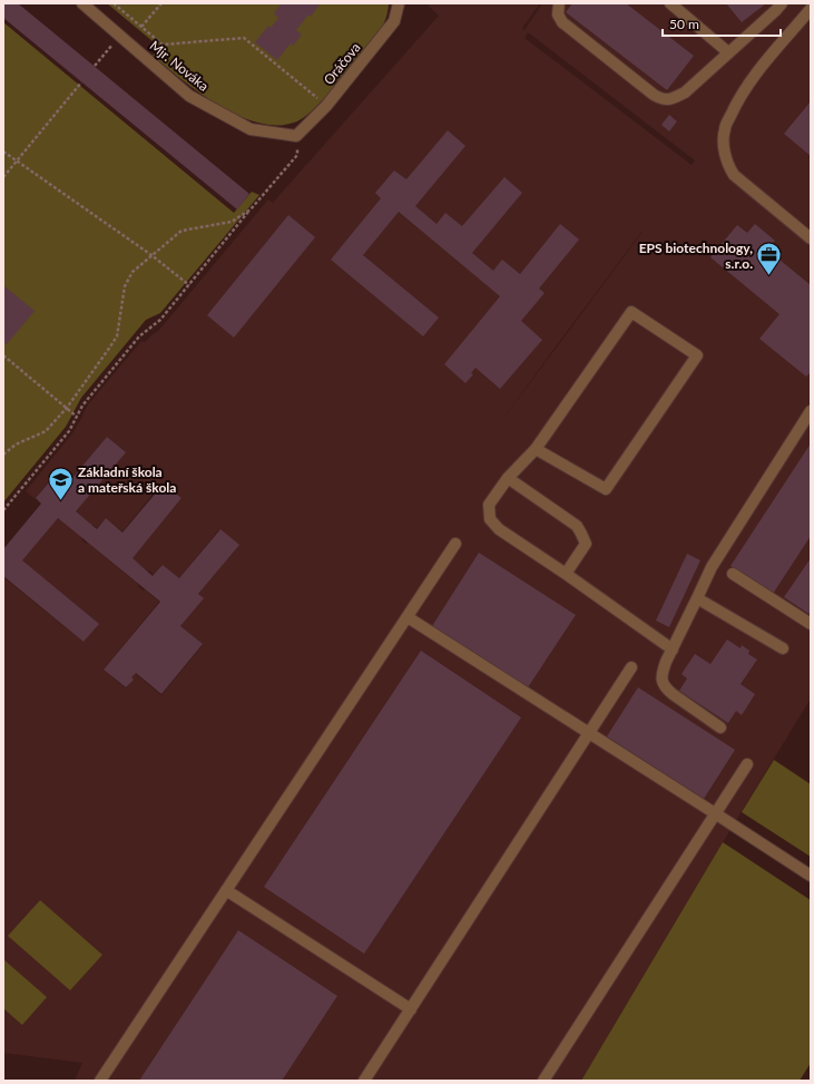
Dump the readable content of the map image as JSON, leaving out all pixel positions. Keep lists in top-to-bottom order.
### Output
{
  "streets": {
    "street": ["Oráčova", "Mjr. Nováka"]
  },
  "crossings": [
    ["Oráčova", "Mjr. Nováka"]
  ],
  "places": {
    "office": ["EPS biotechnology, s.r.o."],
    "school or university": ["Základní škola a mateřská škola"]
  },
  "scale_bar": "50 m"
}
